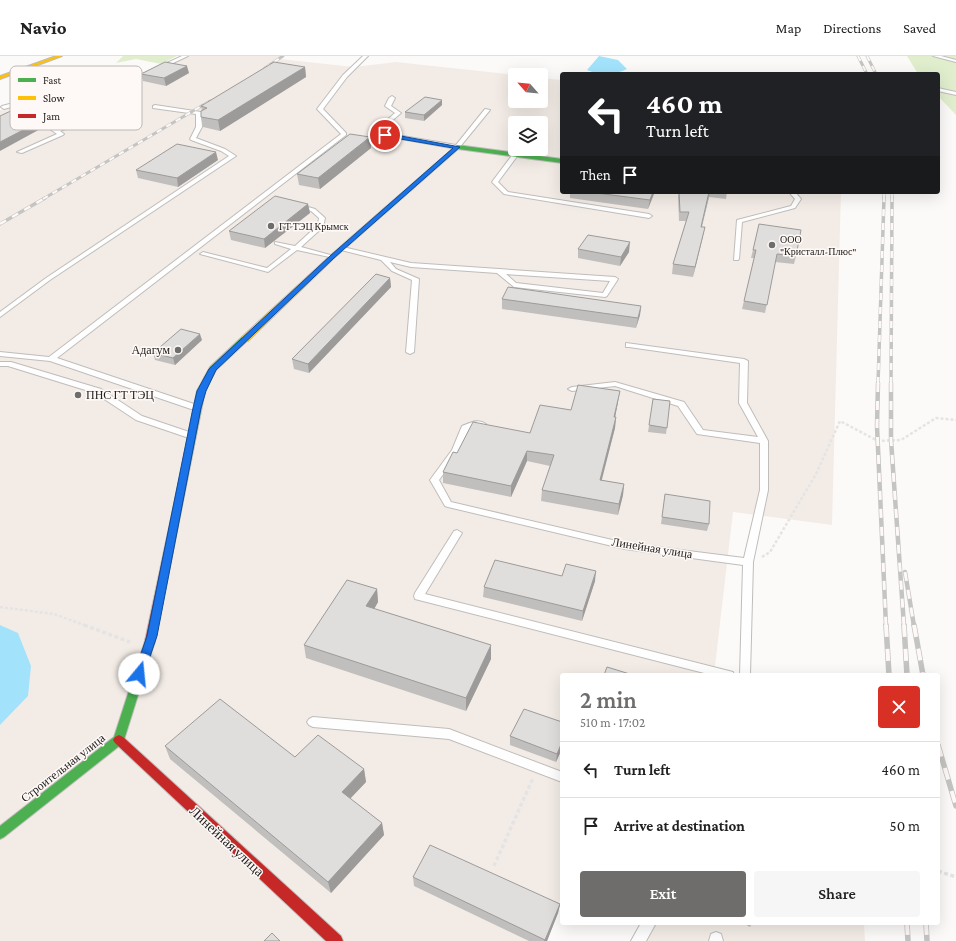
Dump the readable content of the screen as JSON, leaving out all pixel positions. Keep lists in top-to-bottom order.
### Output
{
  "streets": {
    "street": ["Линейная улица", "Строительная улица"]
  },
  "crossings": [
    ["Линейная улица", "Строительная улица"]
  ],
  "places": [
    "ГТ ТЭЦ Крымск",
    "ООО \"Кристалл-Плюс\"",
    "Адагум",
    "ПНС ГТ ТЭЦ"
  ],
  "legend": ["Fast", "Slow", "Jam"],
  "north": "top left",
  "page": {
    "header": "Navio",
    "nav": ["Map", "Directions", "Saved"],
    "turn": ["460 m", "Turn left"],
    "then": "Then",
    "heading": ["2 min", "510 m · 17:02"],
    "list": [
      {
        "name": "Turn left",
        "value": "460 m"
      },
      {
        "name": "Arrive at destination",
        "value": "50 m"
      }
    ],
    "buttons": ["Exit", "Share"]
  }
}
